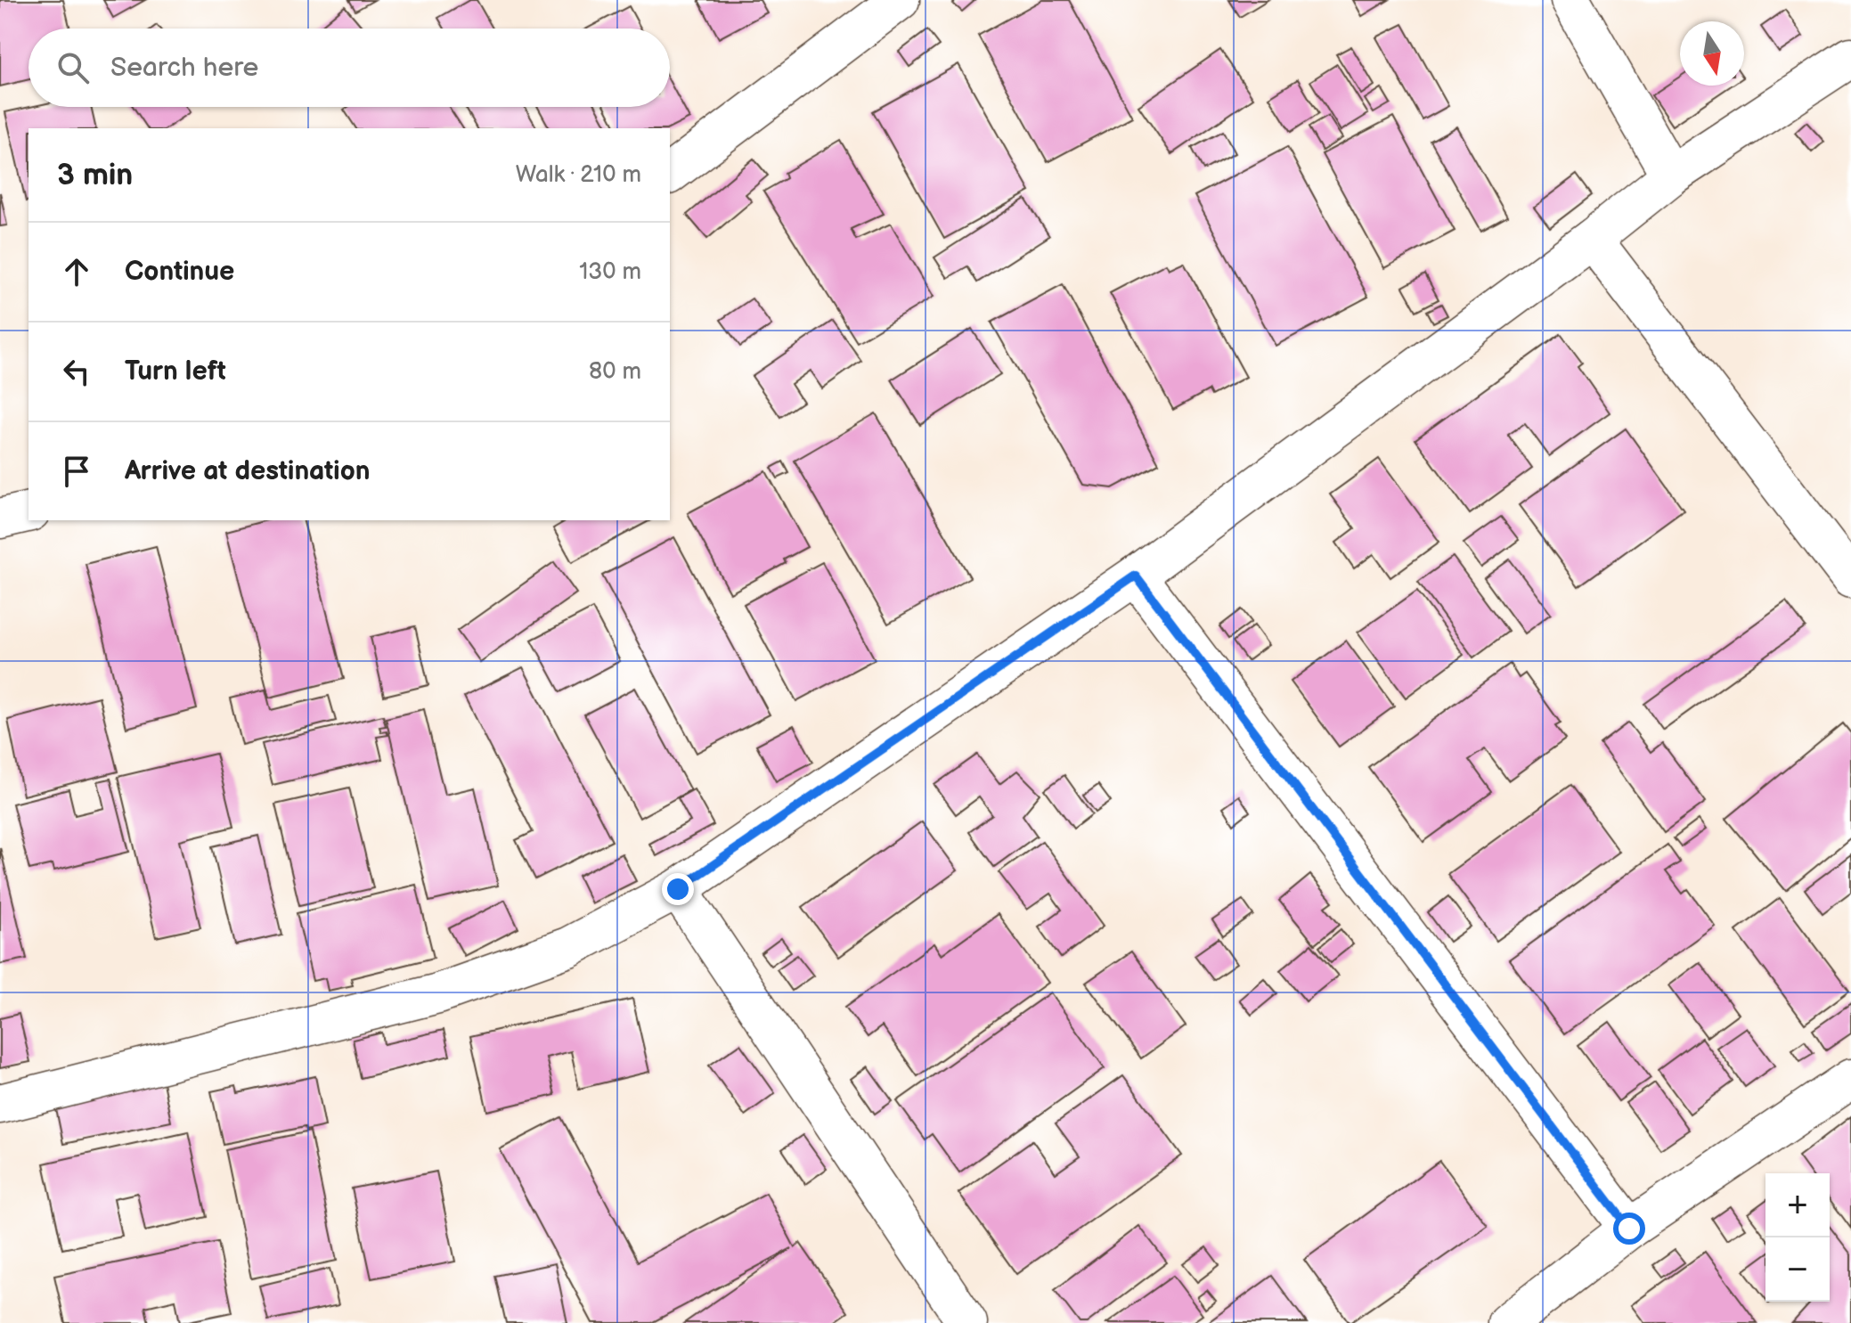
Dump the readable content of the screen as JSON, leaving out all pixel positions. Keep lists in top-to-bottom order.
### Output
{
  "north": "bottom",
  "page": {
    "search": "Search here",
    "heading": ["3 min", "Walk · 210 m"],
    "list": [
      ["Continue", "130 m"],
      ["Turn left", "80 m"],
      "Arrive at destination"
    ],
    "map_buttons": ["+", "−"]
  }
}
